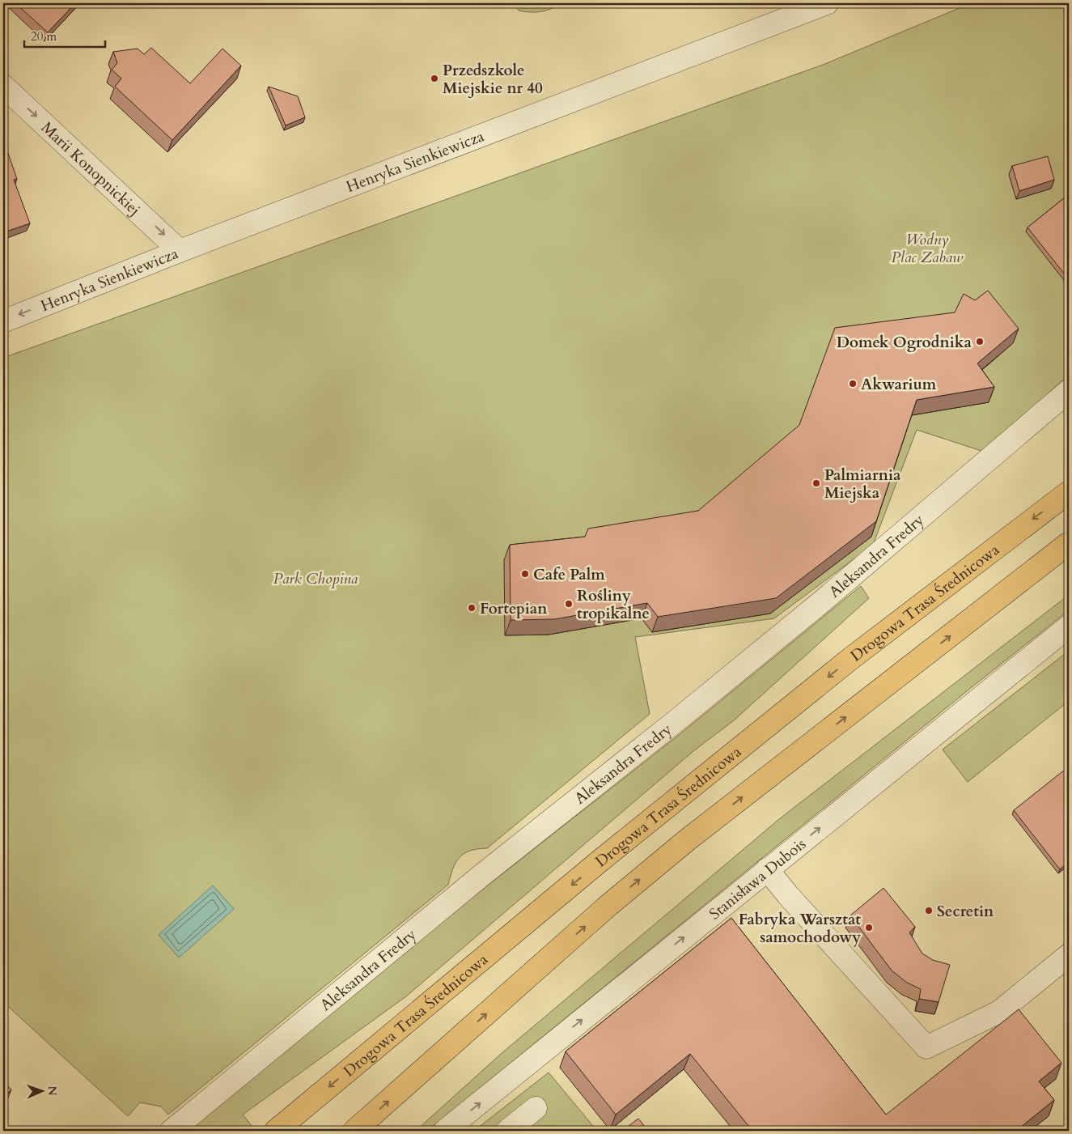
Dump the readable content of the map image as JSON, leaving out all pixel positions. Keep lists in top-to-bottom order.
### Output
{
  "streets": {
    "main road": ["Drogowa Trasa Średnicowa"],
    "street": [
      "Henryka Sienkiewicza",
      "Marii Konopnickiej",
      "Aleksandra Fredry",
      "Stanisława Dubois"
    ]
  },
  "crossings": [
    ["Henryka Sienkiewicza", "Marii Konopnickiej"]
  ],
  "one_way": ["Marii Konopnickiej", "Stanisława Dubois"],
  "parks": ["Wodny Plac Zabaw", "Park Chopina"],
  "places": [
    "Przedszkole Miejskie nr 40",
    "Domek Ogrodnika",
    "Akwarium",
    "Palmiarnia Miejska",
    "Cafe Palm",
    "Rośliny tropikalne",
    "Fortepian",
    "Secretin",
    "Fabryka Warsztat samochodowy"
  ],
  "scale_bar": "20 m",
  "north": "right"
}
